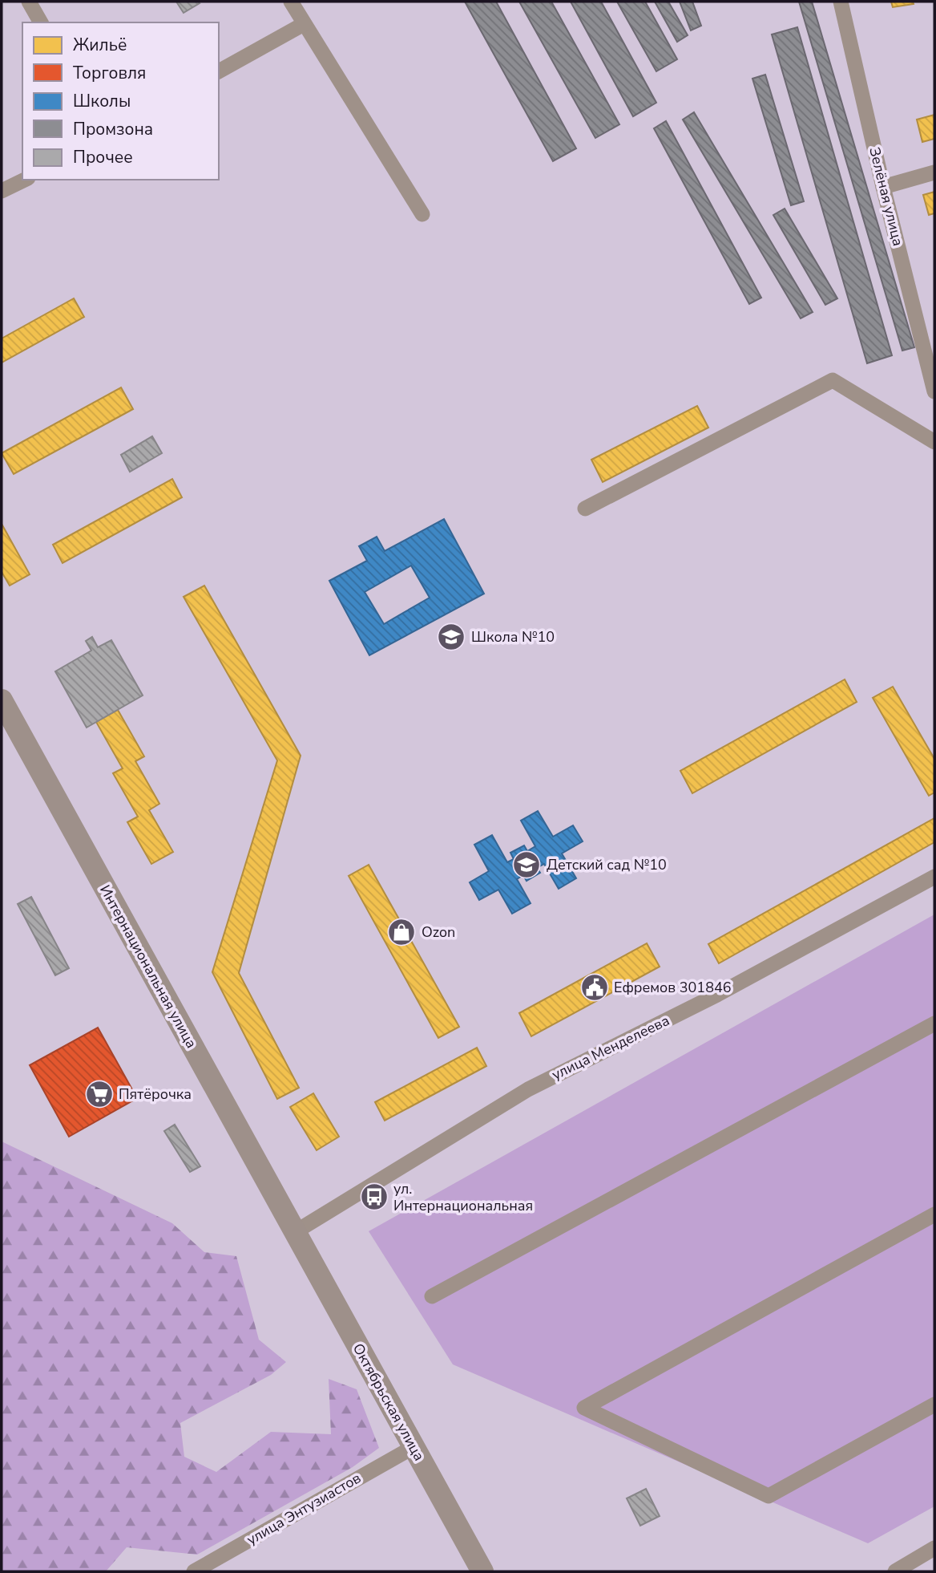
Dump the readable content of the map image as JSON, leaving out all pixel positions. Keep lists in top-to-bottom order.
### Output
{
  "streets": {
    "street": [
      "Зелёная улица",
      "Интернациональная улица",
      "улица Менделеева",
      "Октябрьская улица",
      "улица Энтузиастов"
    ]
  },
  "crossings": [
    ["Интернациональная улица", "улица Менделеева"],
    ["Интернациональная улица", "Октябрьская улица"],
    ["улица Менделеева", "Октябрьская улица"],
    ["Октябрьская улица", "улица Энтузиастов"]
  ],
  "places": {
    "school or university": ["Школа №10", "Детский сад №10"],
    "shop": ["Ozon"],
    "public building": ["Ефремов 301846"],
    "supermarket": ["Пятёрочка"],
    "bus stop": ["ул. Интернациональная"]
  },
  "legend": [
    "Жильё",
    "Торговля",
    "Школы",
    "Промзона",
    "Прочее"
  ]
}
